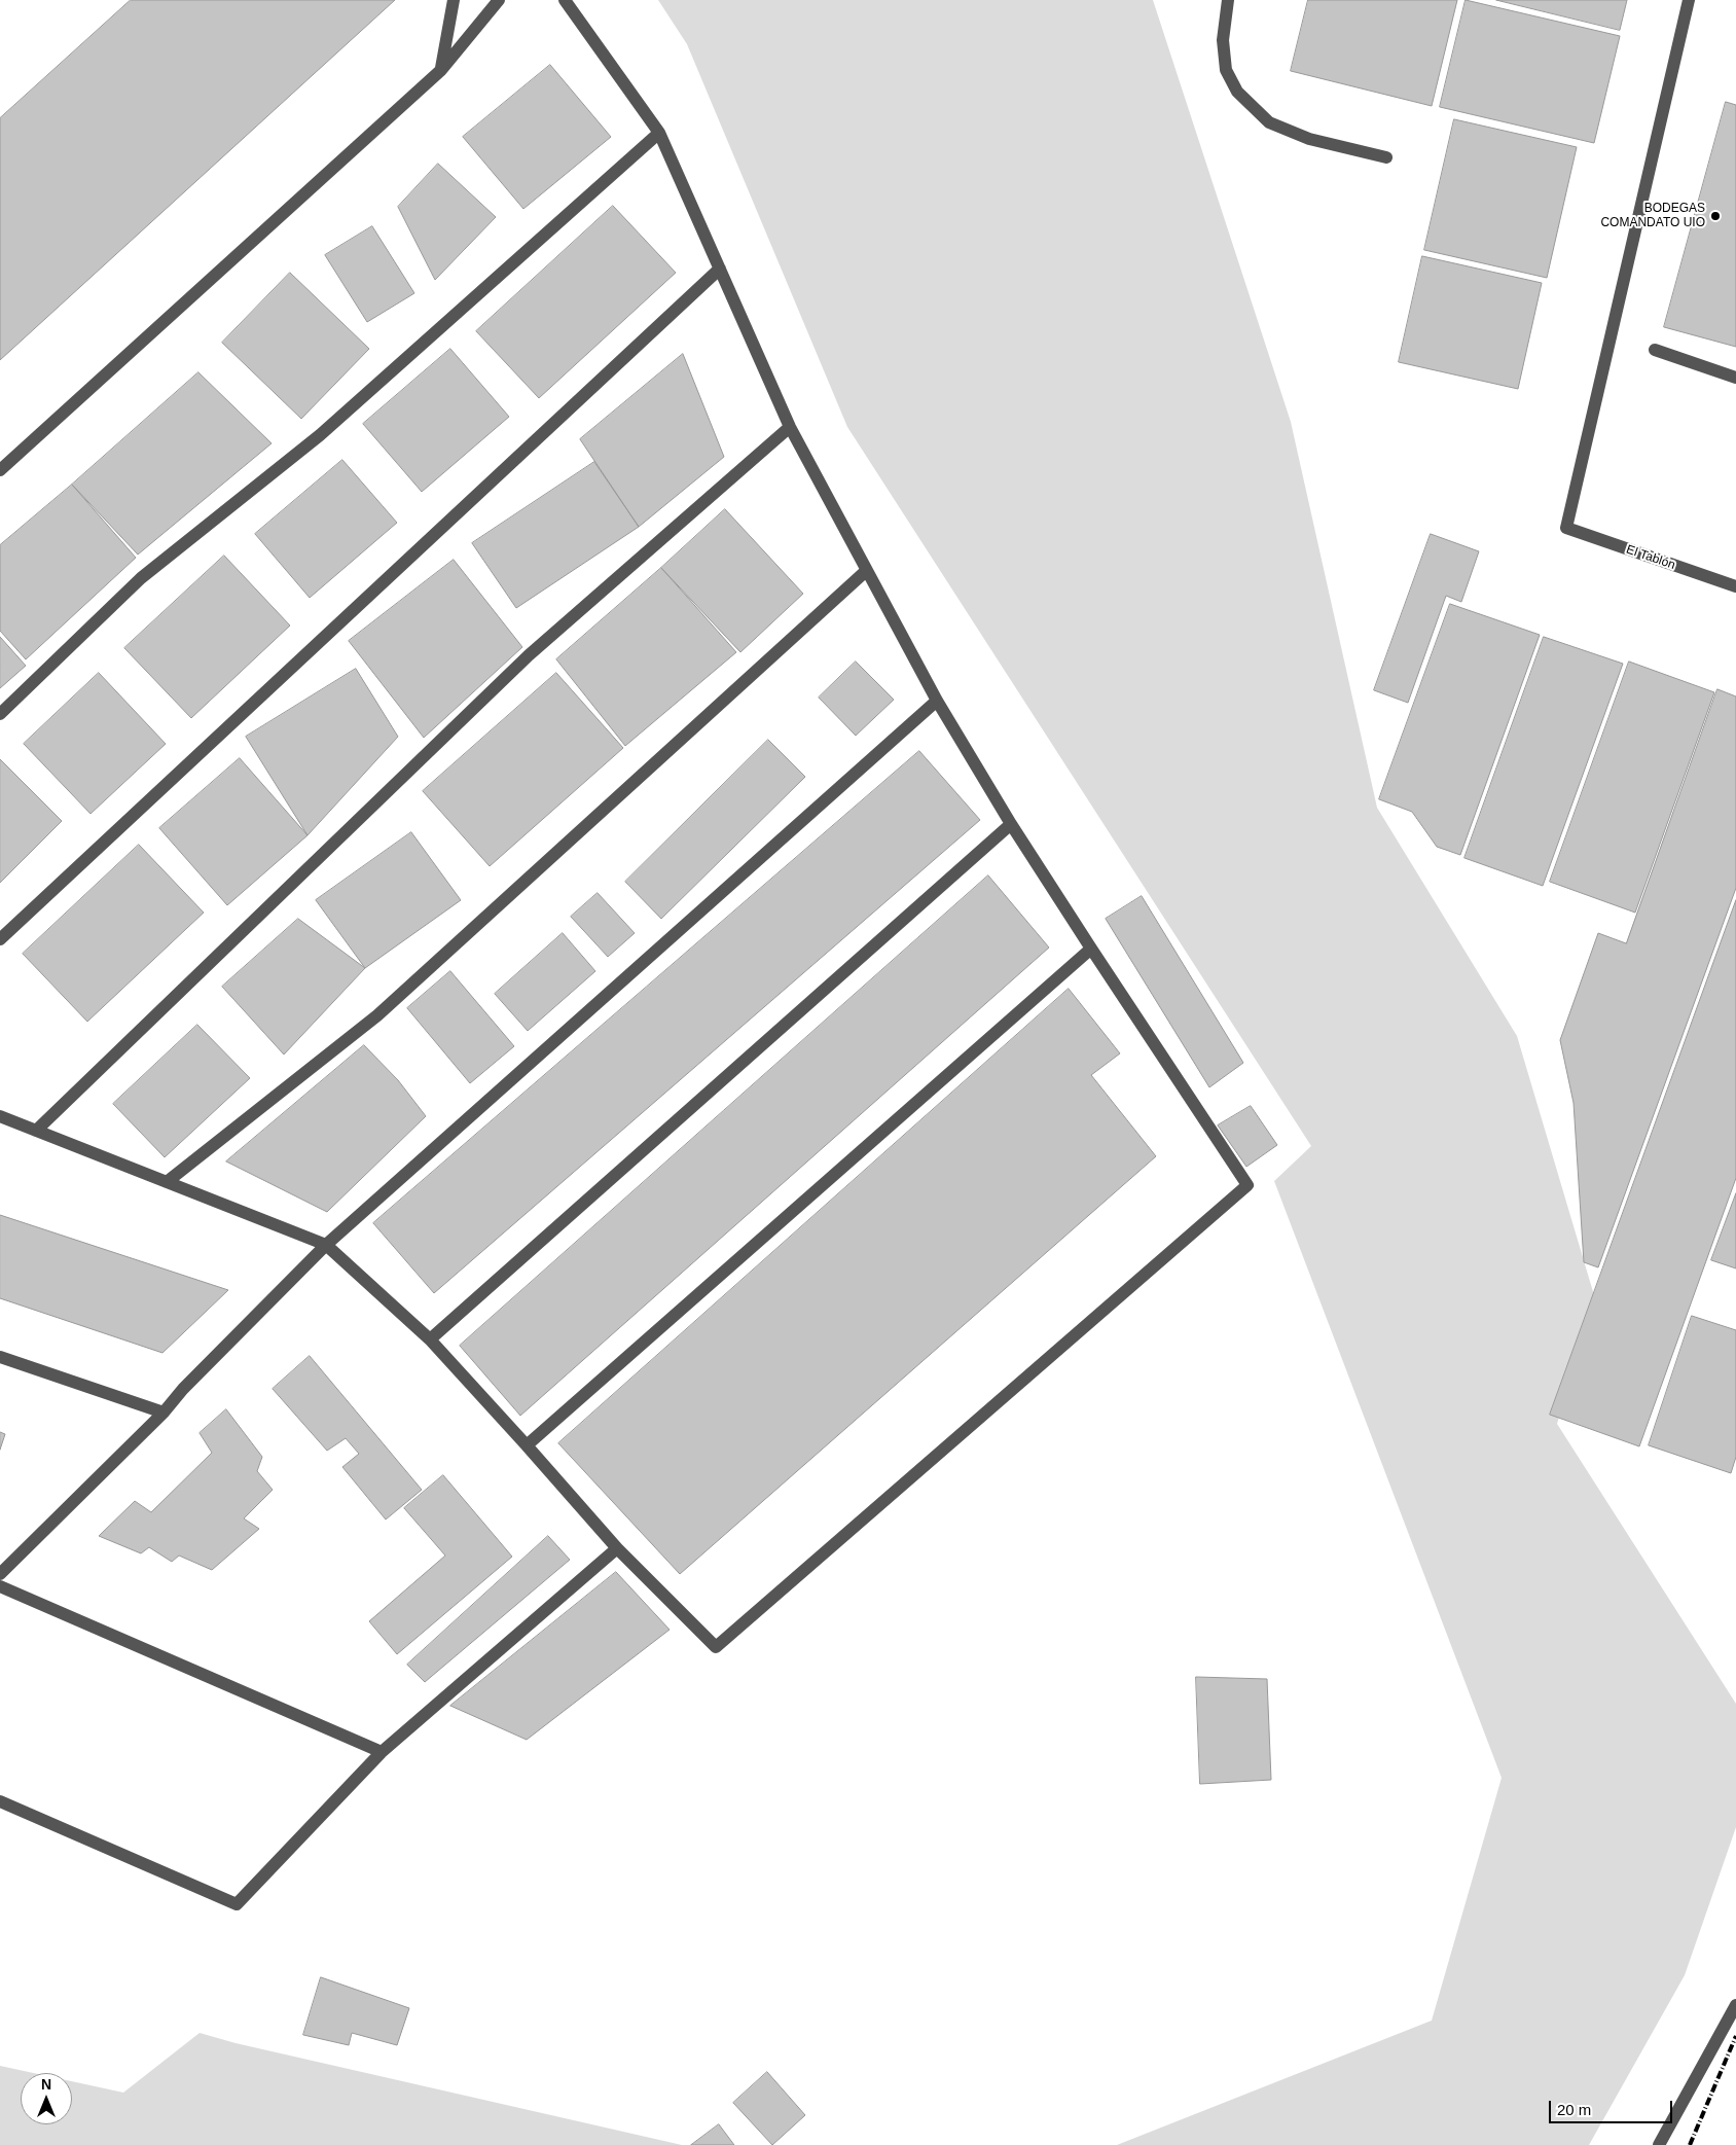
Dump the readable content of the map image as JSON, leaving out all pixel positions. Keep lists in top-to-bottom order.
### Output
{
  "streets": {
    "street": ["El Tablón"]
  },
  "places": ["BODEGAS COMANDATO UIO"],
  "scale_bar": "20 m",
  "north": "top"
}
